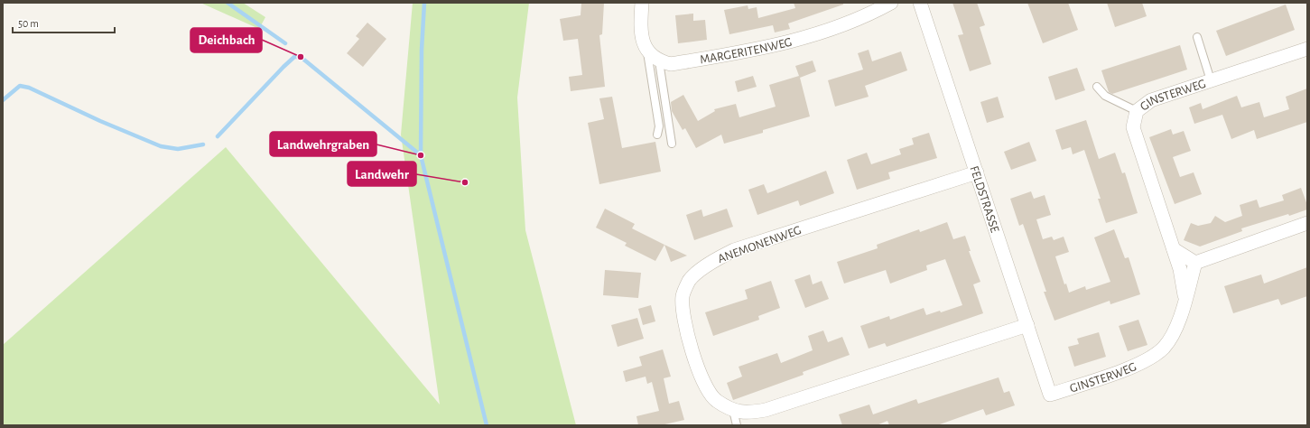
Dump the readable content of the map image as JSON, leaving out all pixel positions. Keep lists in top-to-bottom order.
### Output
{
  "streets": {
    "street": [
      "MARGERITENWEG",
      "GINSTERWEG",
      "FELDSTRASSE",
      "ANEMONENWEG"
    ]
  },
  "crossings": [
    ["GINSTERWEG", "FELDSTRASSE"],
    ["FELDSTRASSE", "ANEMONENWEG"]
  ],
  "places": ["Deichbach", "Landwehrgraben", "Landwehr"],
  "scale_bar": "50 m"
}
